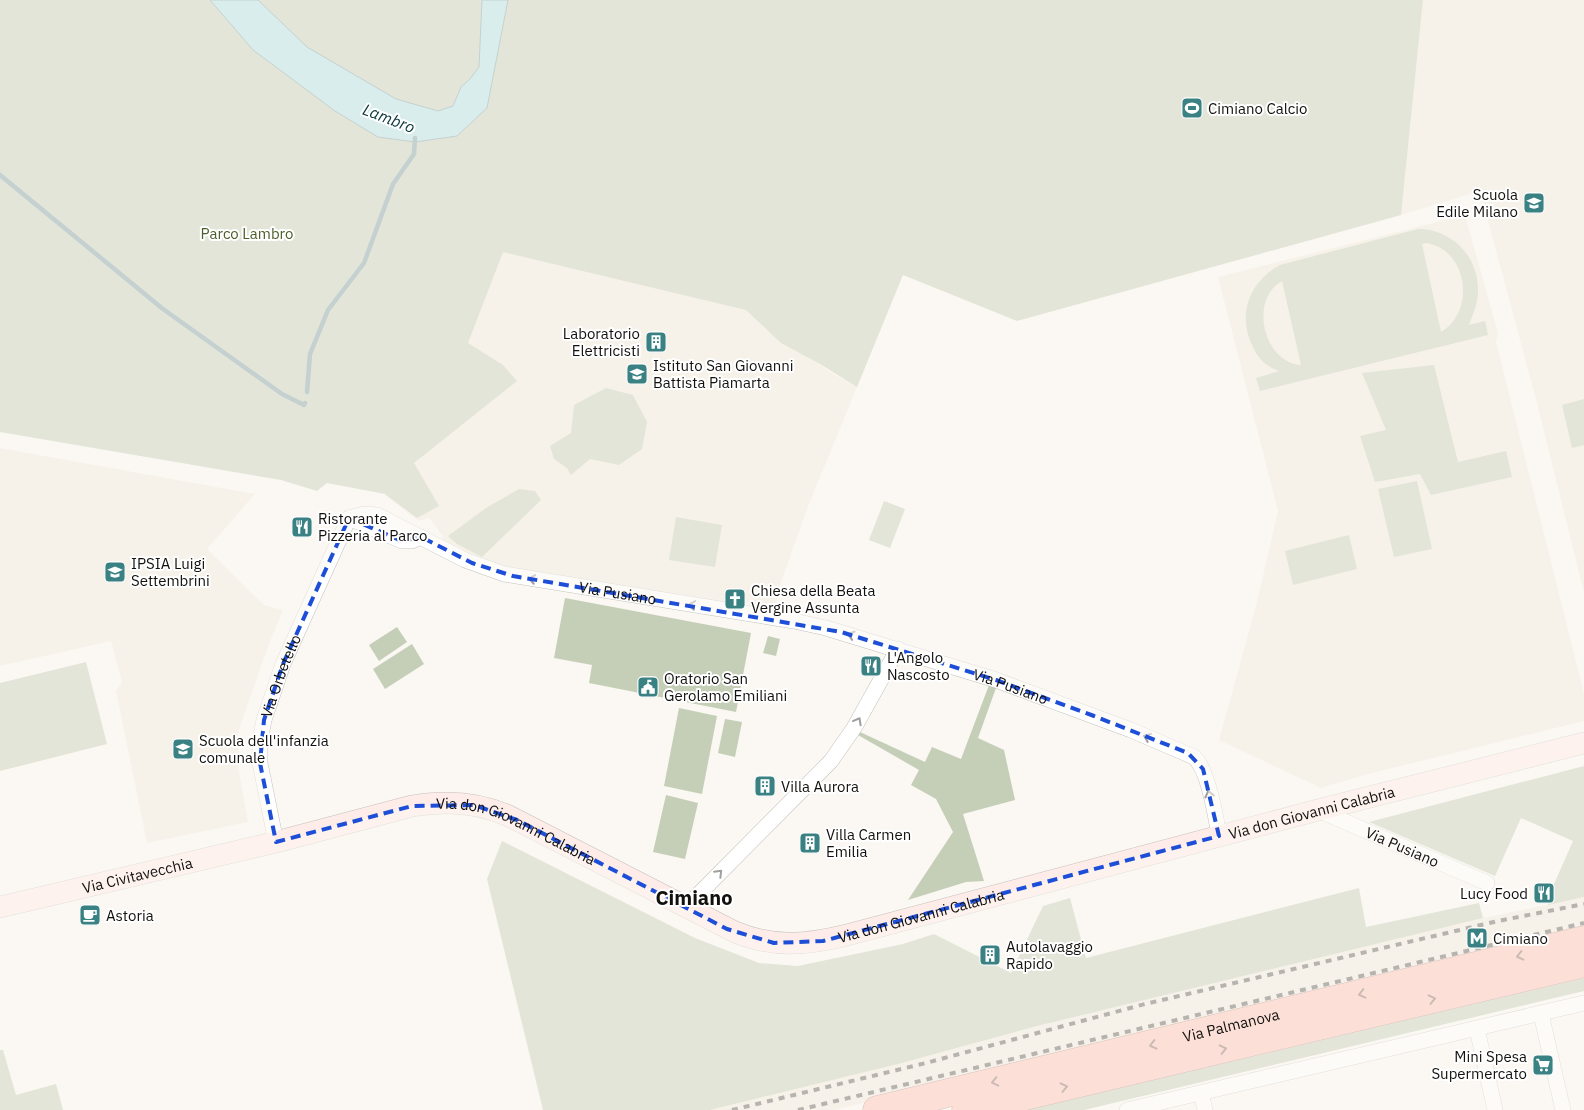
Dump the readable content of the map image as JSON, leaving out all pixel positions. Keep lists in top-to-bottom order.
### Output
{
  "streets": {
    "highway": ["Via Palmanova"],
    "street": [
      "Via Pusiano",
      "Via Orbetello",
      "Via don Giovanni Calabria",
      "Via Civitavecchia"
    ]
  },
  "crossings": [
    ["Via Pusiano", "Via Orbetello"],
    ["Via Pusiano", "Via don Giovanni Calabria"],
    ["Via Orbetello", "Via don Giovanni Calabria"],
    ["Via Orbetello", "Via Civitavecchia"],
    ["Via don Giovanni Calabria", "Via Civitavecchia"]
  ],
  "one_way": ["Via Pusiano"],
  "districts": ["Cimiano"],
  "water": ["Lambro"],
  "parks": ["Parco Lambro"],
  "places": {
    "sports": ["Cimiano Calcio"],
    "school or university": [
      "Scuola Edile Milano",
      "Istituto San Giovanni Battista Piamarta",
      "IPSIA Luigi Settembrini",
      "Scuola dell'infanzia comunale"
    ],
    "building": [
      "Laboratorio Elettricisti",
      "Villa Aurora",
      "Villa Carmen Emilia",
      "Autolavaggio Rapido"
    ],
    "restaurant": ["Ristorante Pizzeria al Parco", "L'Angolo Nascosto", "Lucy Food"],
    "church": ["Chiesa della Beata Vergine Assunta"],
    "public building": ["Oratorio San Gerolamo Emiliani"],
    "cafe": ["Astoria"],
    "metro station": ["Cimiano"],
    "supermarket": ["Mini Spesa Supermercato"]
  }
}
